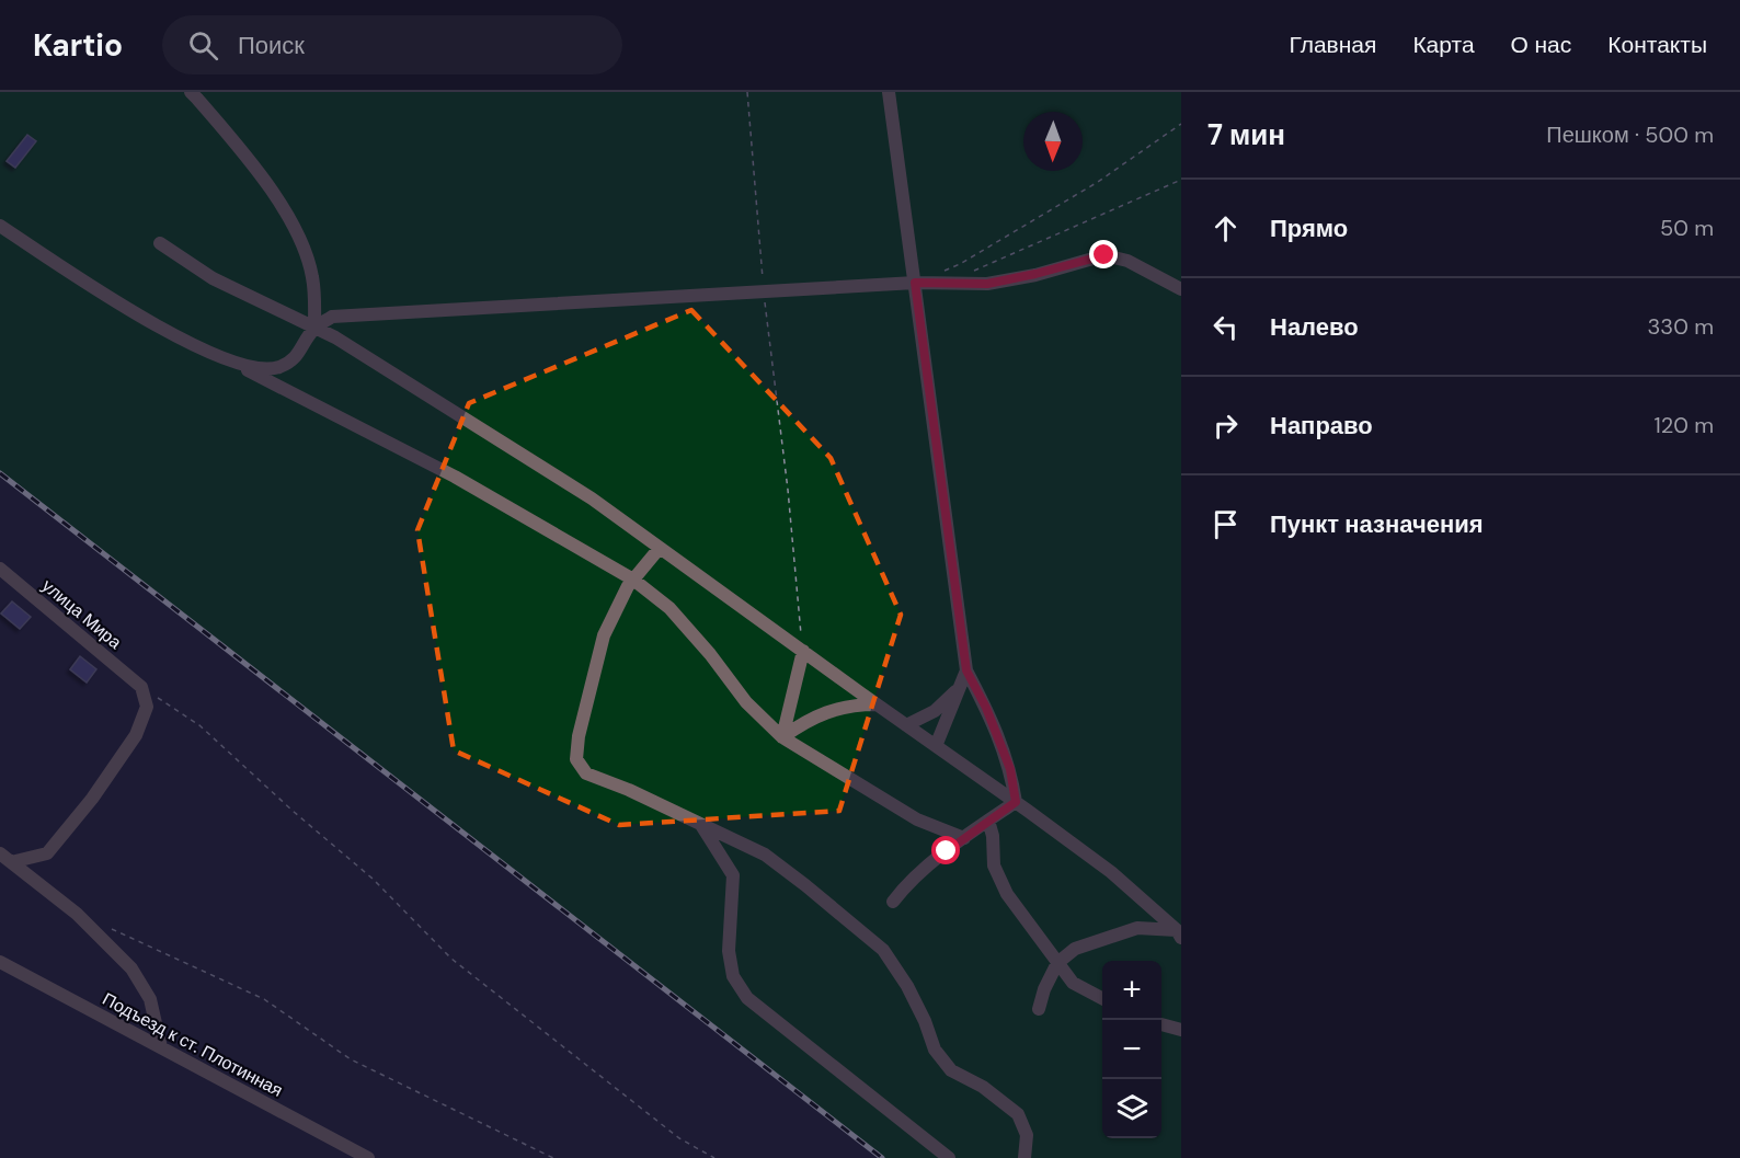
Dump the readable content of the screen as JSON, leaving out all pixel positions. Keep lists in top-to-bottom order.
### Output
{
  "streets": {
    "street": ["улица Мира", "Подъезд к ст. Плотинная"]
  },
  "north": "bottom",
  "page": {
    "header": "Kartio",
    "search": "Поиск",
    "nav": [
      "Главная",
      "Карта",
      "О нас",
      "Контакты"
    ],
    "heading": ["7 мин", "Пешком · 500 m"],
    "list": [
      ["Прямо", "50 m"],
      ["Налево", "330 m"],
      ["Направо", "120 m"],
      "Пункт назначения"
    ],
    "map_buttons": ["+", "−"]
  }
}
